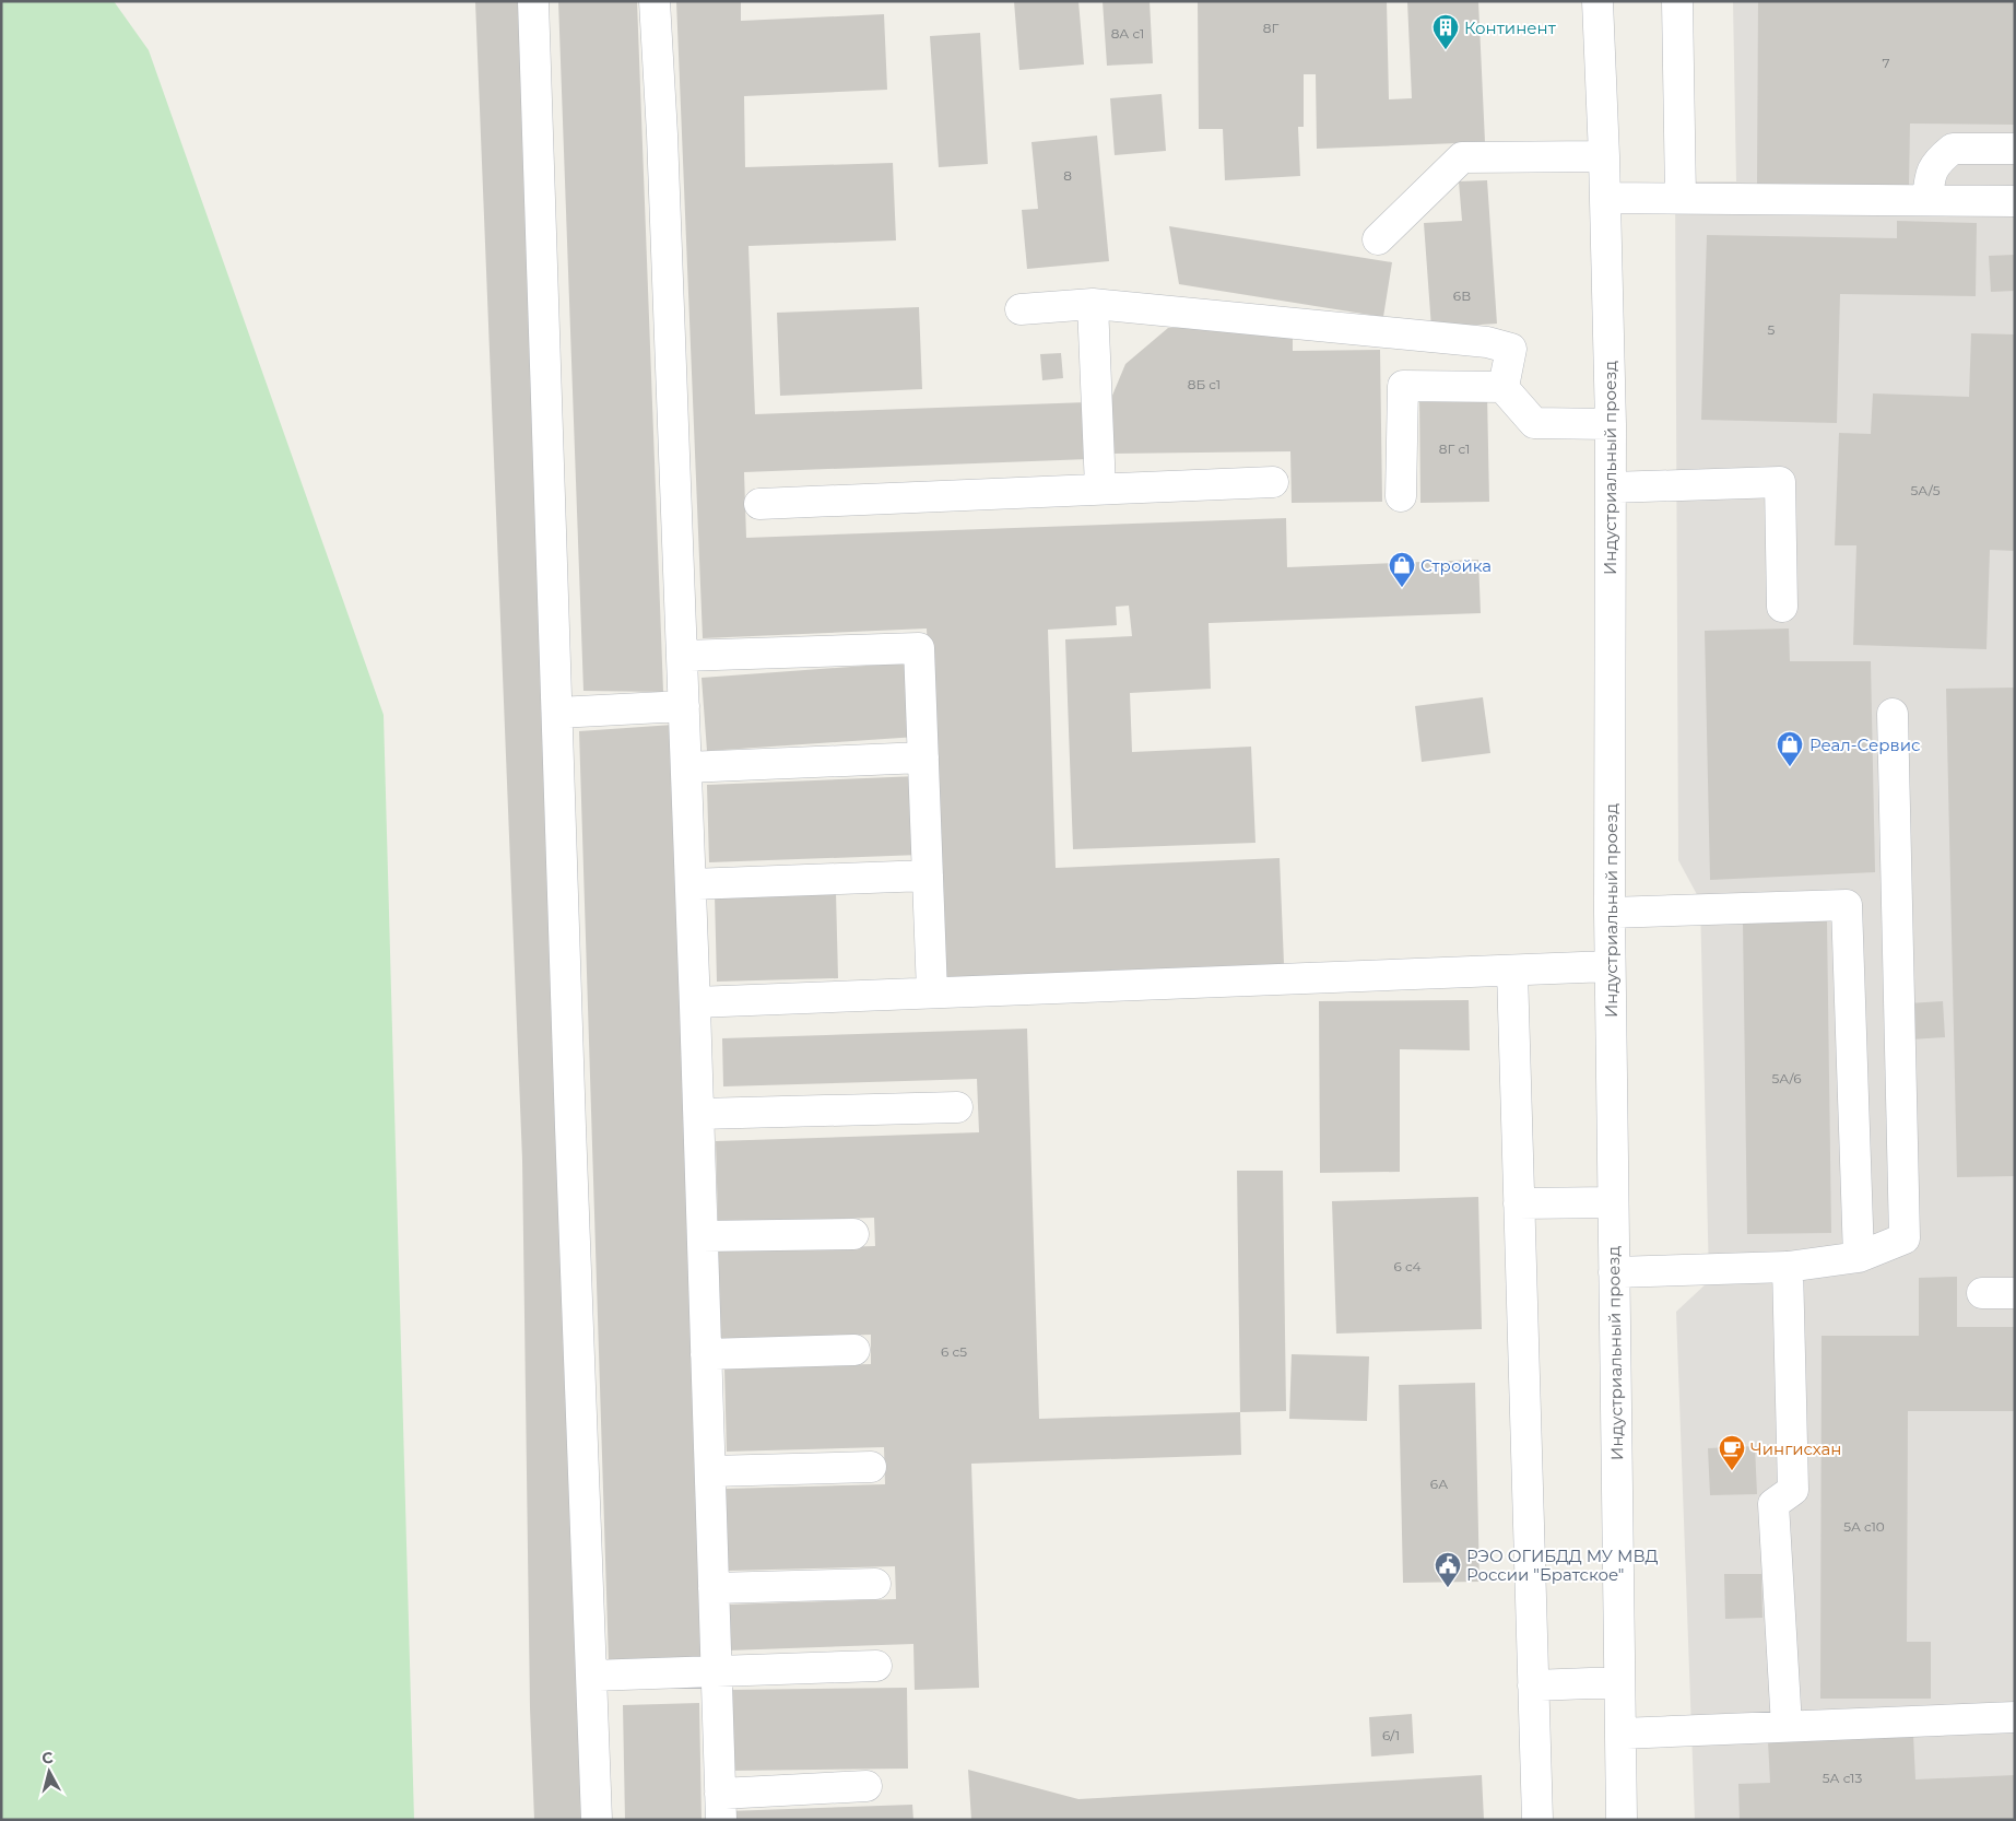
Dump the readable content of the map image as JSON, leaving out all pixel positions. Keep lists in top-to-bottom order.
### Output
{
  "streets": {
    "street": ["Индустриальный проезд"]
  },
  "places": {
    "building": ["Континент"],
    "shop": ["Стройка", "Реал-Сервис"],
    "cafe": ["Чингисхан"],
    "public building": ["РЭО ОГИБДД МУ МВД России \"Братское\""]
  },
  "house_numbers": [
    "8Г",
    "8А с1",
    "7",
    "8",
    "6В",
    "5",
    "8Б с1",
    "8Г с1",
    "5А/5",
    "5А/6",
    "6 с4",
    "6 с5",
    "6А",
    "5А с10",
    "6/1",
    "5А с13"
  ],
  "north": "top"
}
